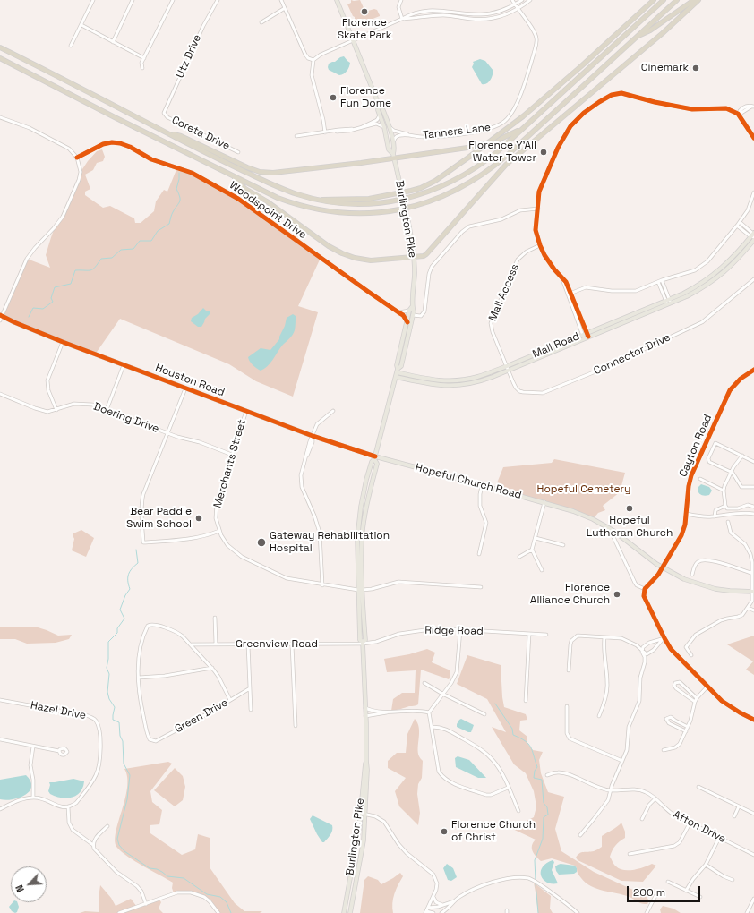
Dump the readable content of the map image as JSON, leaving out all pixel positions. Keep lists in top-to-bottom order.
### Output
{
  "streets": {
    "main road": [
      "Burlington Pike",
      "Mall Road",
      "Houston Road",
      "Hopeful Church Road"
    ],
    "street": [
      "Utz Drive",
      "Tanners Lane",
      "Coreta Drive",
      "Woodspoint Drive",
      "Mall Access",
      "Connector Drive",
      "Doering Drive",
      "Cayton Road",
      "Merchants Street",
      "Ridge Road",
      "Greenview Road",
      "Hazel Drive",
      "Green Drive",
      "Afton Drive"
    ]
  },
  "crossings": [
    ["Utz Drive", "Coreta Drive"],
    ["Tanners Lane", "Burlington Pike"],
    ["Woodspoint Drive", "Burlington Pike"],
    ["Burlington Pike", "Mall Road"],
    ["Burlington Pike", "Houston Road"],
    ["Burlington Pike", "Merchants Street"],
    ["Burlington Pike", "Hopeful Church Road"],
    ["Burlington Pike", "Ridge Road"],
    ["Burlington Pike", "Greenview Road"],
    ["Mall Access", "Mall Road"],
    ["Mall Access", "Connector Drive"],
    ["Mall Road", "Connector Drive"],
    ["Houston Road", "Merchants Street"],
    ["Houston Road", "Hopeful Church Road"],
    ["Doering Drive", "Merchants Street"],
    ["Cayton Road", "Hopeful Church Road"],
    ["Ridge Road", "Greenview Road"]
  ],
  "parks": ["Hopeful Cemetery"],
  "places": [
    "Florence Skate Park",
    "Cinemark",
    "Florence Fun Dome",
    "Florence Y’All Water Tower",
    "Hopeful Lutheran Church",
    "Bear Paddle Swim School",
    "Gateway Rehabilitation Hospital",
    "Florence Alliance Church",
    "Florence Church of Christ"
  ],
  "scale_bar": "200 m",
  "north": "bottom left"
}
